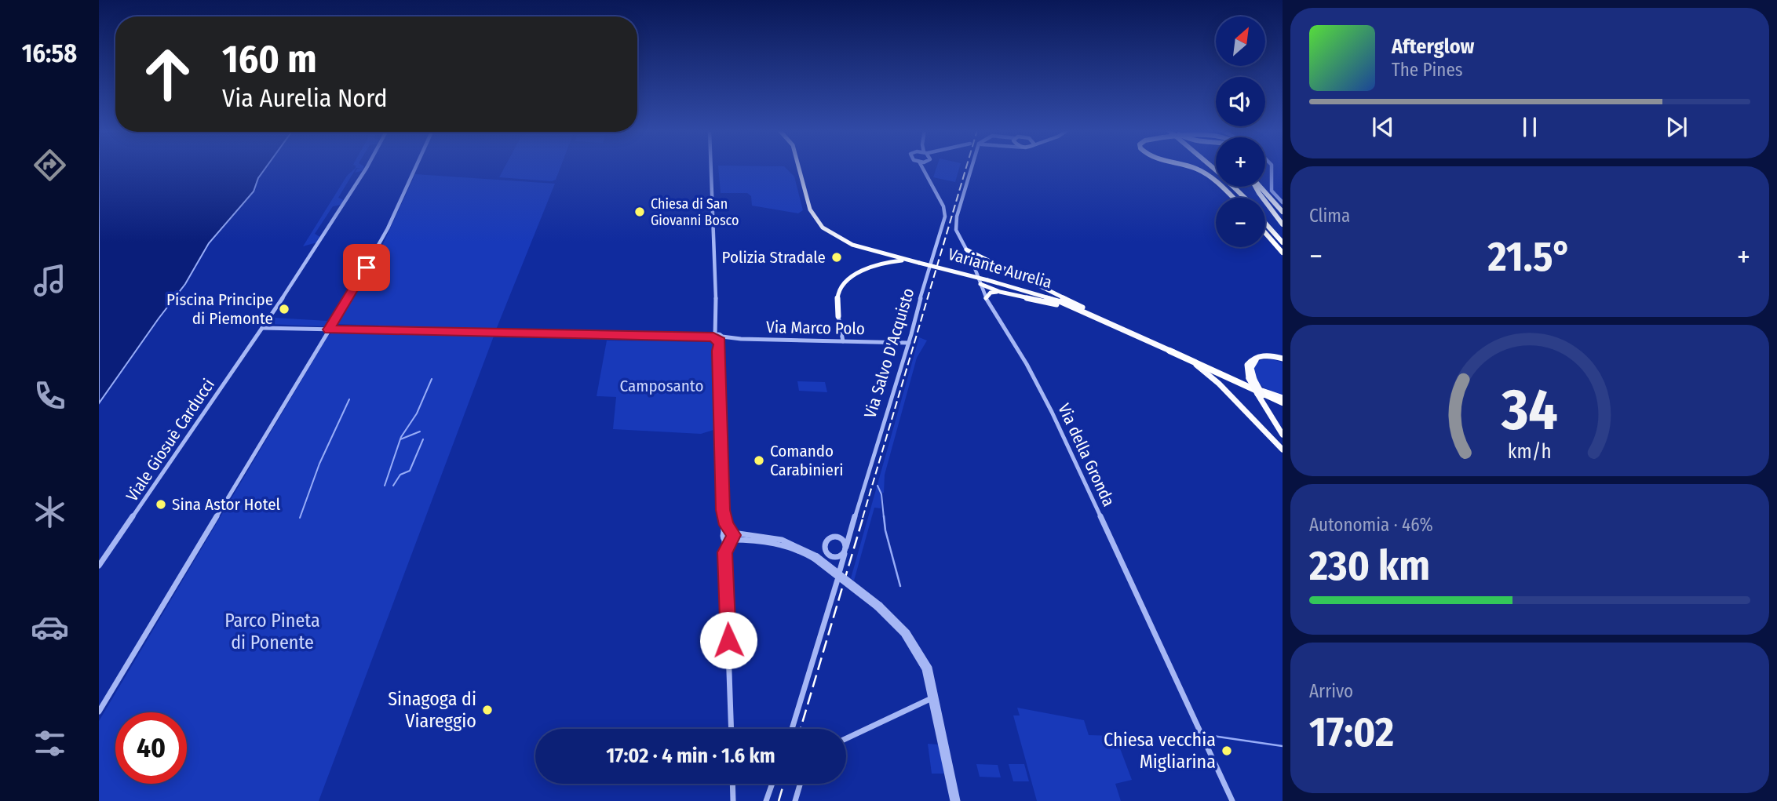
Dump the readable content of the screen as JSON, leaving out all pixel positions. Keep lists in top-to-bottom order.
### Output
{
  "streets": {
    "highway": ["Variante Aurelia"],
    "street": [
      "Via Marco Polo",
      "Via Salvo D'Acquisto",
      "Viale Giosuè Carducci",
      "Via della Gronda"
    ]
  },
  "crossings": [
    ["Via Marco Polo", "Via Salvo D'Acquisto"],
    ["Via Marco Polo", "Viale Giosuè Carducci"]
  ],
  "parks": ["Camposanto", "Parco Pineta di Ponente"],
  "places": [
    "Chiesa di San Giovanni Bosco",
    "Polizia Stradale",
    "Piscina Principe di Piemonte",
    "Comando Carabinieri",
    "Sina Astor Hotel",
    "Sinagoga di Viareggio",
    "Chiesa vecchia Migliarina"
  ],
  "north": "top right",
  "page": {
    "tabs": "16:58",
    "map_buttons": ["+", "−"],
    "turn": ["160 m", "Via Aurelia Nord"],
    "song": ["Afterglow", "The Pines"],
    "tile": [
      "Clima",
      ["Autonomia · 46%", "230 km"],
      ["Arrivo", "17:02"]
    ],
    "heat": ["−", "21.5°", "+"],
    "limit": "40",
    "trip": "17:02 · 4 min · 1.6 km",
    "gauge": ["34", "km/h"]
  }
}
